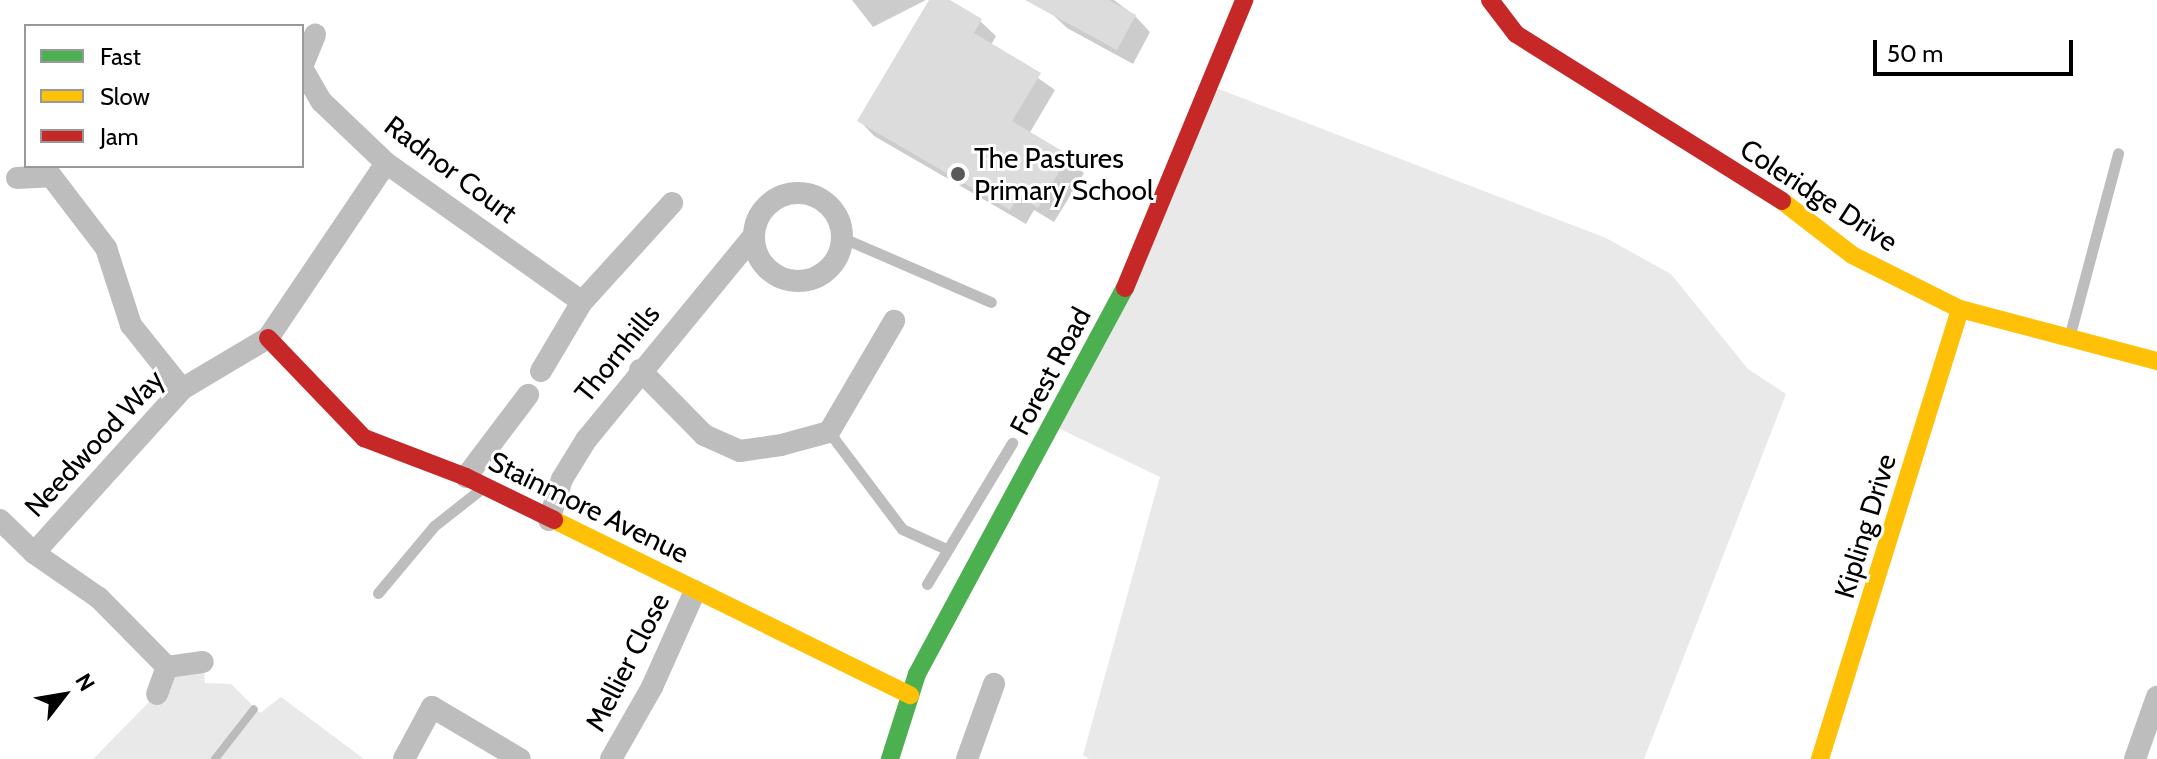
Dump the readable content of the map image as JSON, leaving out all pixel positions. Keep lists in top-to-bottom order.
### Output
{
  "streets": {
    "street": [
      "Radnor Court",
      "Coleridge Drive",
      "Thornhills",
      "Forest Road",
      "Needwood Way",
      "Stainmore Avenue",
      "Kipling Drive",
      "Mellier Close"
    ]
  },
  "crossings": [
    ["Radnor Court", "Needwood Way"],
    ["Coleridge Drive", "Kipling Drive"],
    ["Thornhills", "Stainmore Avenue"],
    ["Forest Road", "Stainmore Avenue"],
    ["Needwood Way", "Stainmore Avenue"],
    ["Stainmore Avenue", "Mellier Close"]
  ],
  "places": ["The Pastures Primary School"],
  "legend": ["Fast", "Slow", "Jam"],
  "scale_bar": "50 m",
  "north": "top right"
}
